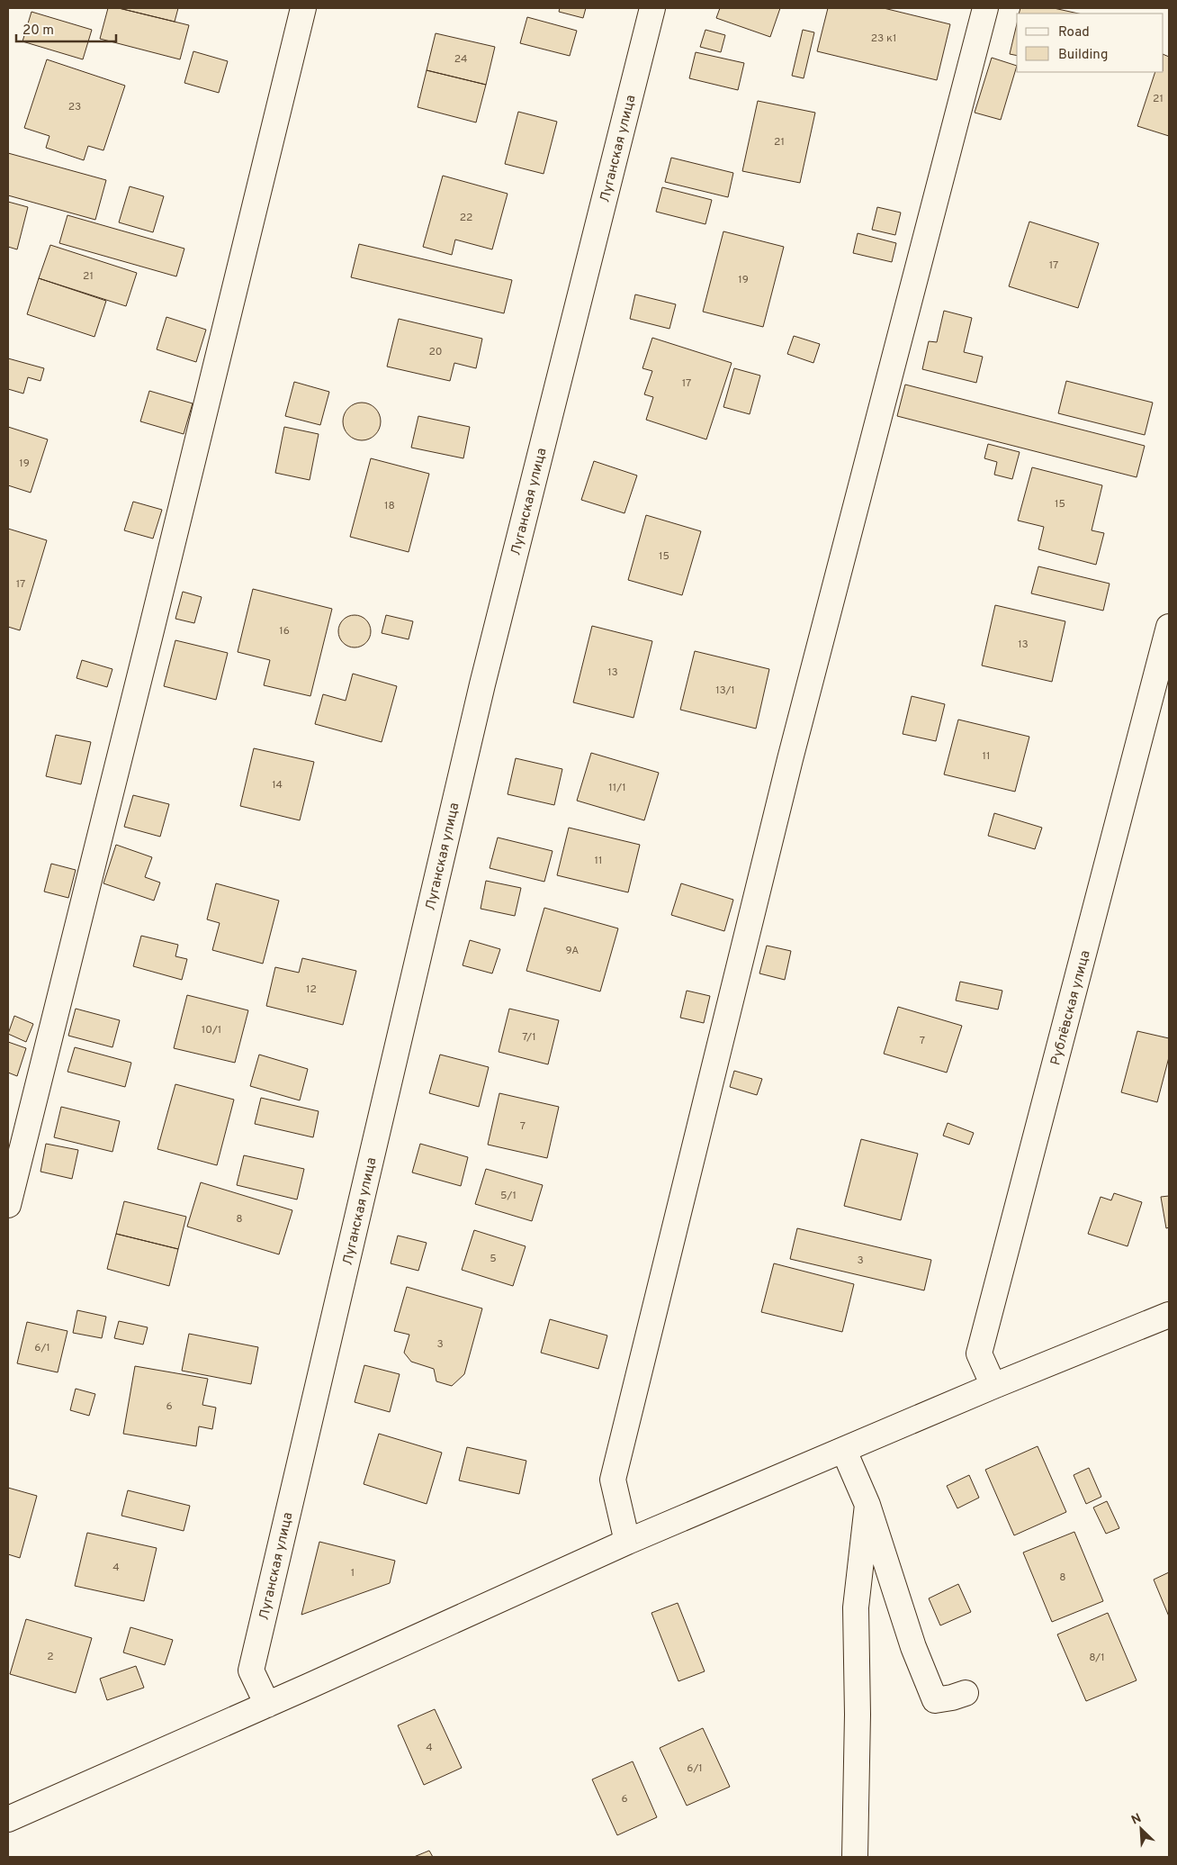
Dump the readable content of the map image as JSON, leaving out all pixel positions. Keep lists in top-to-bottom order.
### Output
{
  "streets": {
    "street": ["Луганская улица", "Рублёвская улица"]
  },
  "house_numbers": [
    "23 к1",
    "24",
    "21",
    "23",
    "21",
    "22",
    "17",
    "21",
    "19",
    "20",
    "17",
    "19",
    "15",
    "18",
    "15",
    "17",
    "16",
    "13",
    "13",
    "13/1",
    "11",
    "14",
    "11/1",
    "11",
    "9А",
    "12",
    "10/1",
    "7/1",
    "7",
    "7",
    "5/1",
    "8",
    "5",
    "3",
    "3",
    "6/1",
    "6",
    "4",
    "1",
    "8",
    "2",
    "8/1",
    "4",
    "6/1",
    "6"
  ],
  "legend": ["Road", "Building"],
  "scale_bar": "20 m",
  "north": "top left"
}
